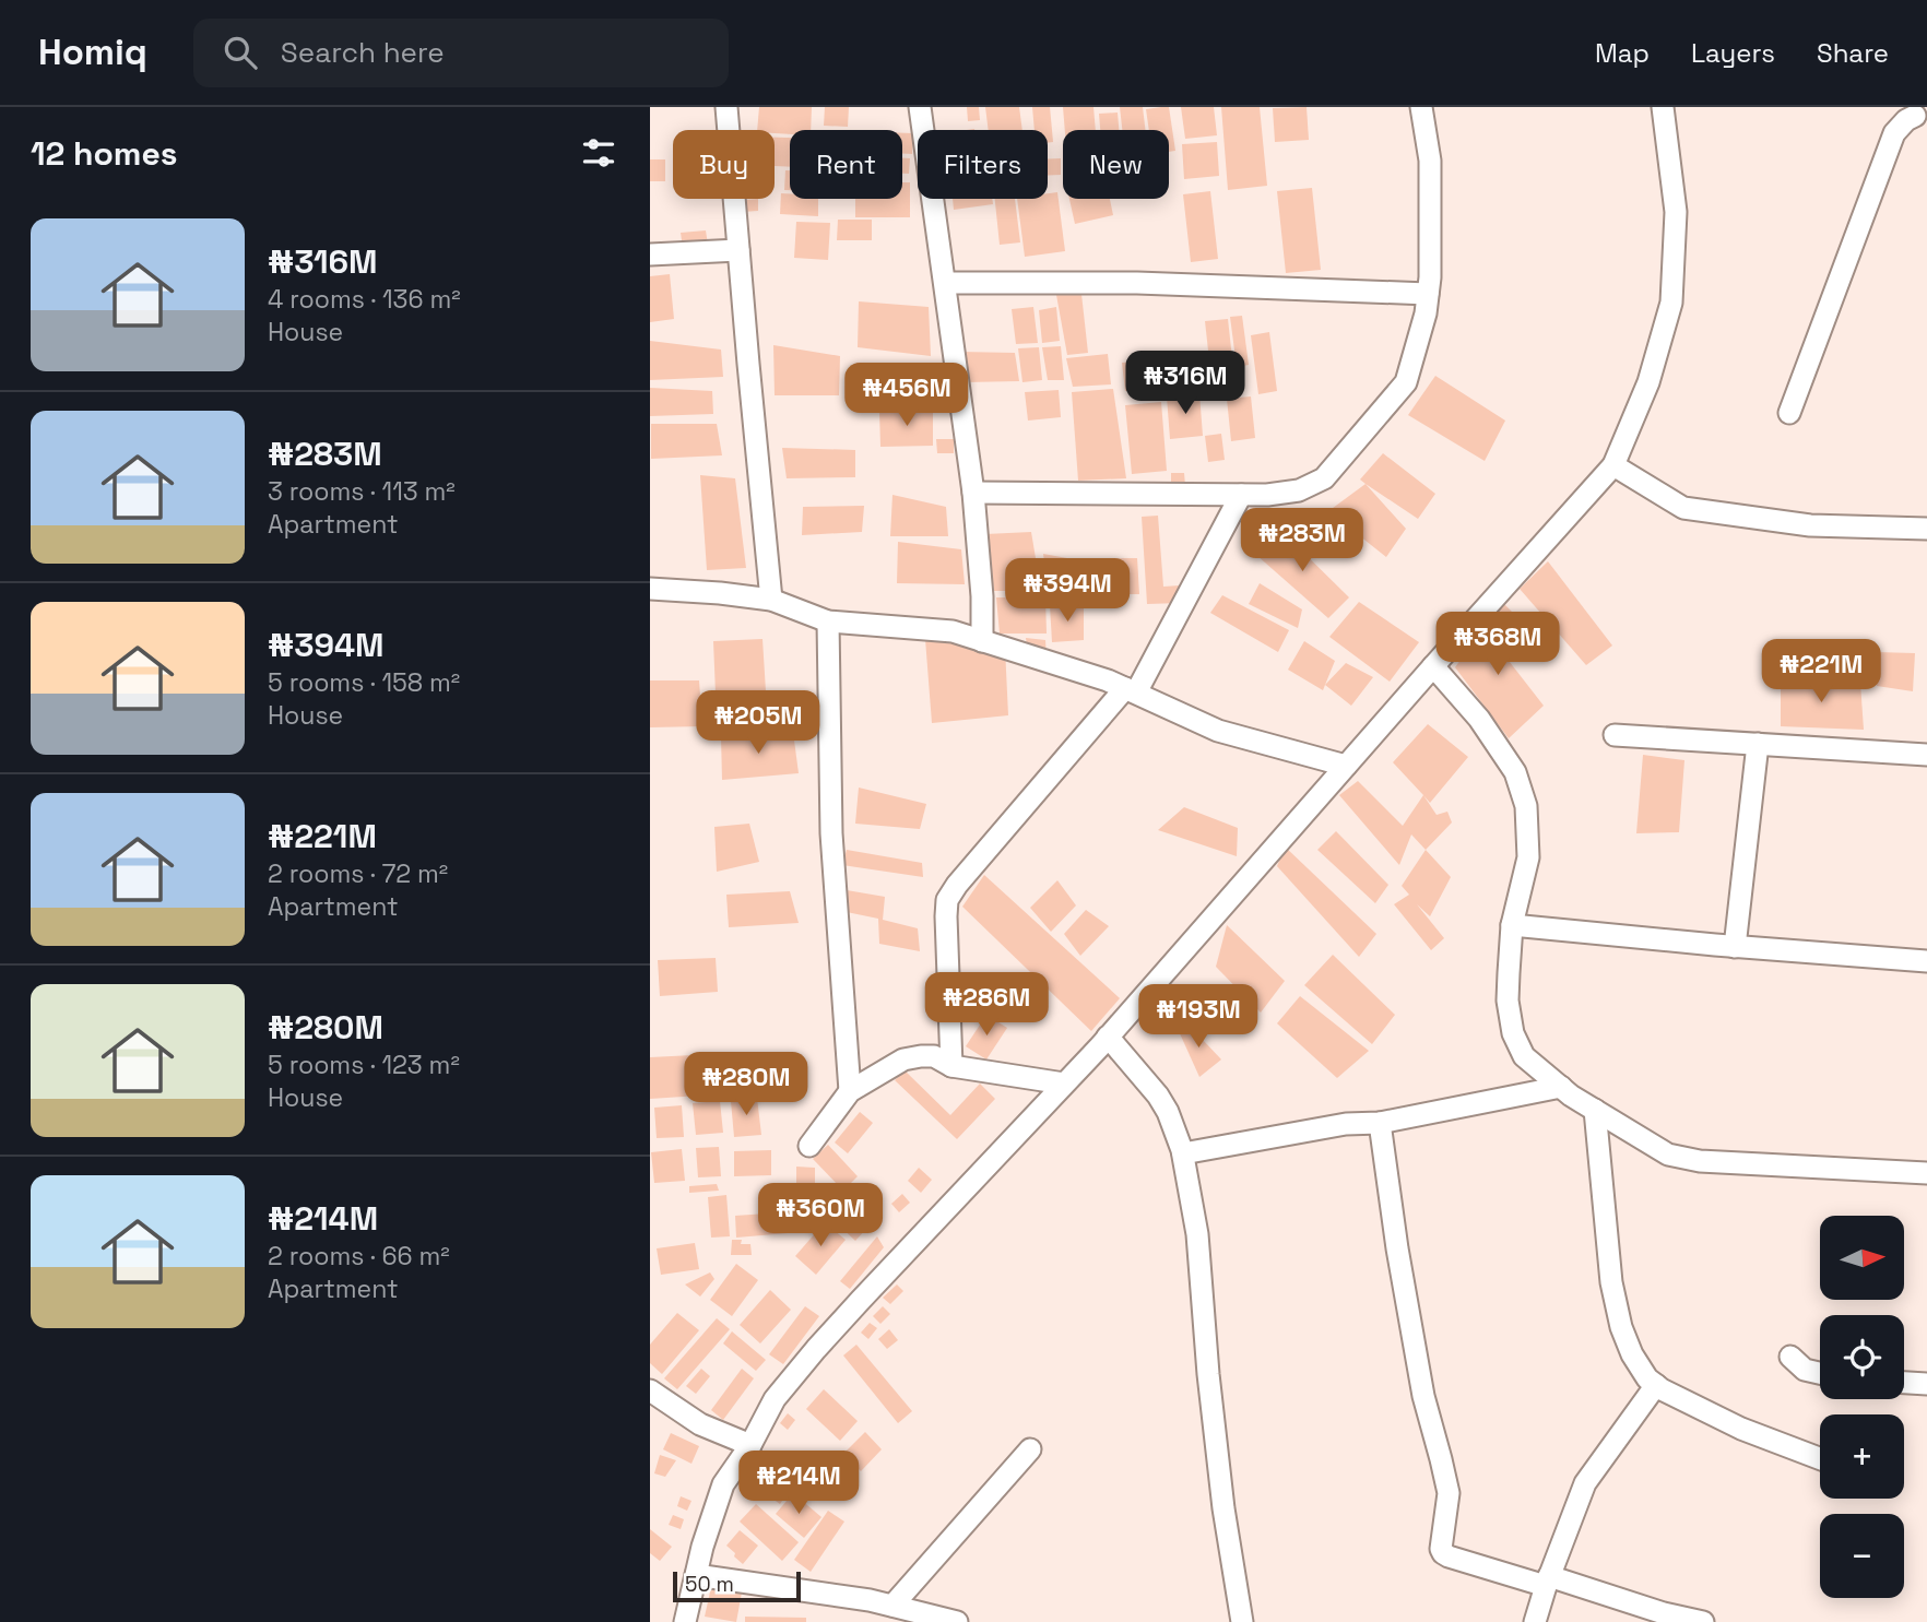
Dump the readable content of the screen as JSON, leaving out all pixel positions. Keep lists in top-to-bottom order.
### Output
{
  "scale_bar": "50 m",
  "north": "right",
  "page": {
    "header": "Homiq",
    "search": "Search here",
    "nav": ["Map", "Layers", "Share"],
    "heading": "12 homes",
    "chip": [
      "Buy",
      "Rent",
      "Filters",
      "New"
    ],
    "list": [
      {
        "name": "₦316M",
        "note": "4 rooms · 136 m² · House"
      },
      {
        "name": "₦283M",
        "note": "3 rooms · 113 m² · Apartment"
      },
      {
        "name": "₦394M",
        "note": "5 rooms · 158 m² · House"
      },
      {
        "name": "₦221M",
        "note": "2 rooms · 72 m² · Apartment"
      },
      {
        "name": "₦280M",
        "note": "5 rooms · 123 m² · House"
      },
      {
        "name": "₦214M",
        "note": "2 rooms · 66 m² · Apartment"
      }
    ],
    "price": [
      "₦316M",
      "₦456M",
      "₦283M",
      "₦394M",
      "₦368M",
      "₦221M",
      "₦205M",
      "₦286M",
      "₦193M",
      "₦280M",
      "₦360M",
      "₦214M"
    ],
    "map_buttons": ["+", "−"],
    "scale": "50 m"
  }
}
